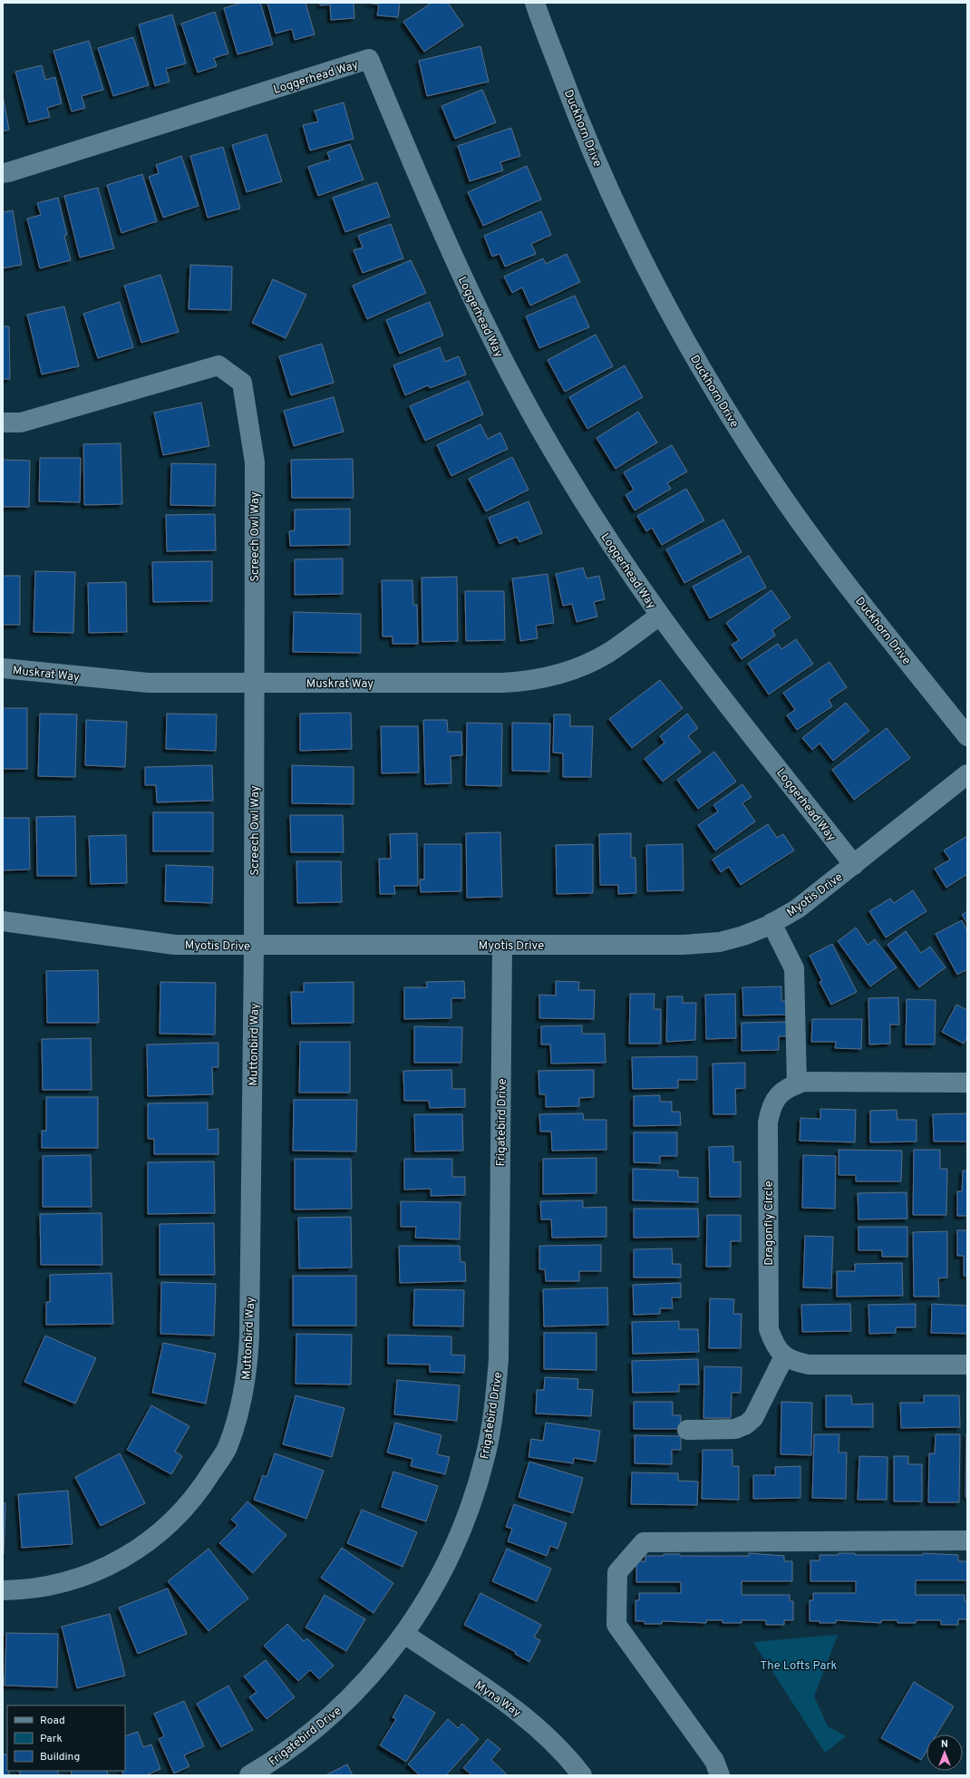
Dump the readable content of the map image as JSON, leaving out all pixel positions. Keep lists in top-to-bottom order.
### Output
{
  "streets": {
    "street": [
      "Loggerhead Way",
      "Duckhorn Drive",
      "Screech Owl Way",
      "Muskrat Way",
      "Myotis Drive",
      "Muttonbird Way",
      "Frigatebird Drive",
      "Dragonfly Circle",
      "Myna Way"
    ]
  },
  "crossings": [
    ["Loggerhead Way", "Muskrat Way"],
    ["Loggerhead Way", "Myotis Drive"],
    ["Screech Owl Way", "Muskrat Way"],
    ["Screech Owl Way", "Myotis Drive"],
    ["Screech Owl Way", "Muttonbird Way"],
    ["Myotis Drive", "Muttonbird Way"],
    ["Myotis Drive", "Frigatebird Drive"],
    ["Frigatebird Drive", "Myna Way"]
  ],
  "parks": ["The Lofts Park"],
  "legend": ["Road", "Park", "Building"],
  "north": "top"
}
